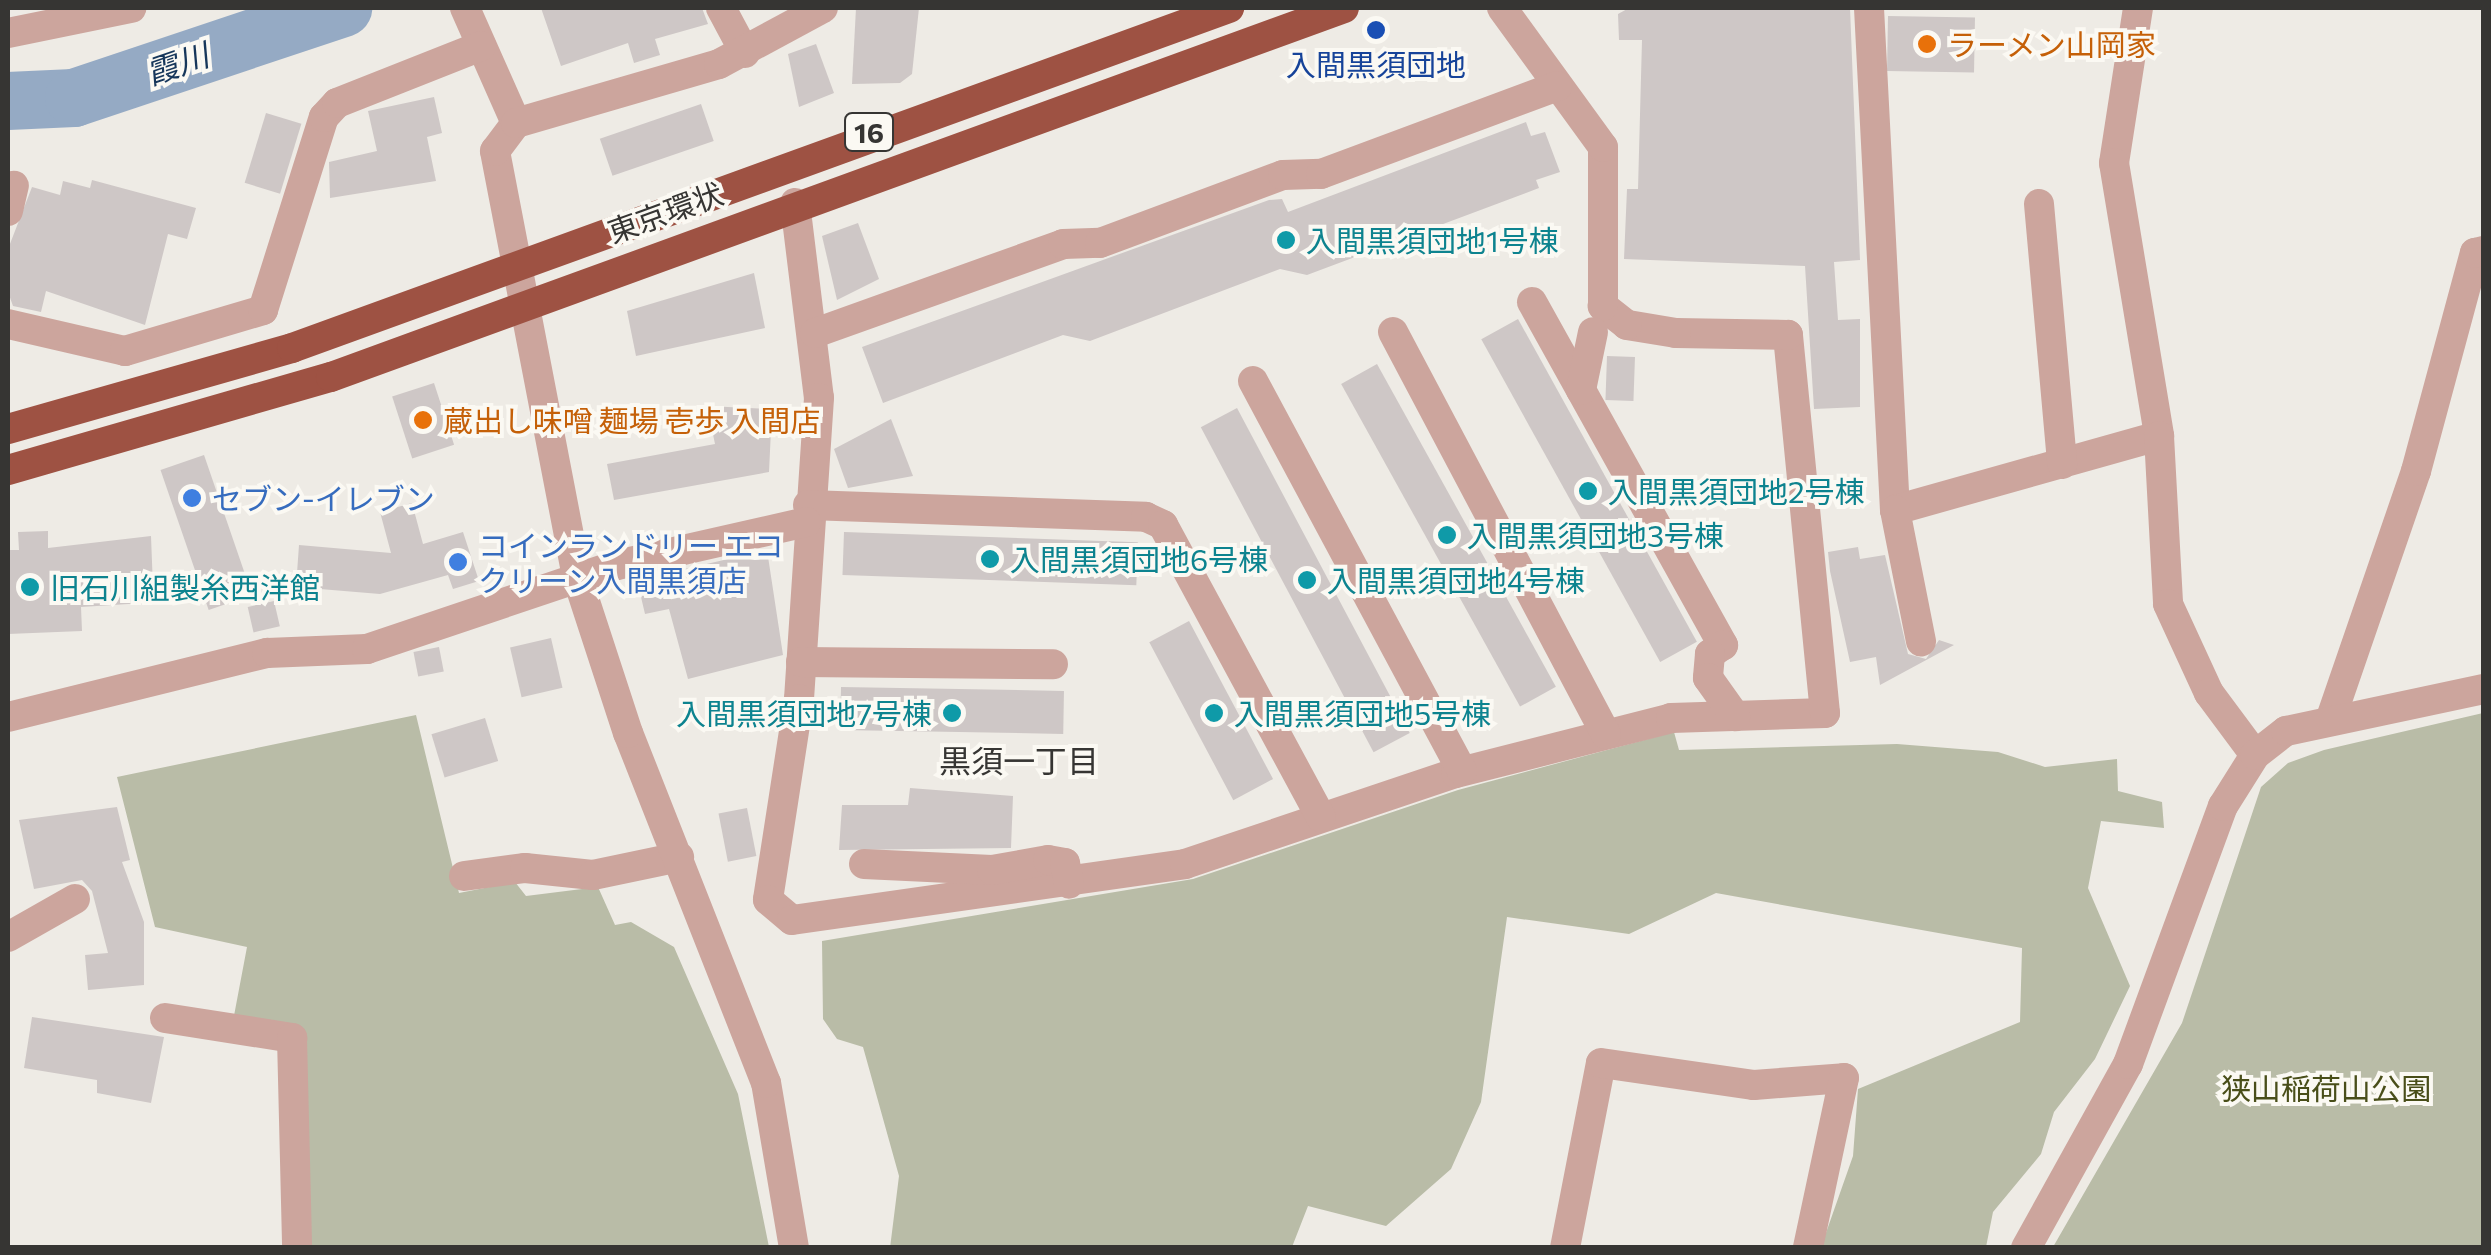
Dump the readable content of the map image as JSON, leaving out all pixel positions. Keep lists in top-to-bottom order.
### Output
{
  "streets": {
    "highway": ["16", "東京環状"]
  },
  "districts": ["黒須一丁目"],
  "water": ["霞川"],
  "parks": ["狭山稲荷山公園"],
  "places": [
    "入間黒須団地",
    "ラーメン山岡家",
    "入間黒須団地1号棟",
    "蔵出し味噌 麺場 壱歩 入間店",
    "入間黒須団地2号棟",
    "セブン-イレブン",
    "入間黒須団地3号棟",
    "入間黒須団地6号棟",
    "コインランドリー エコ クリーン入間黒須店",
    "入間黒須団地4号棟",
    "旧石川組製糸西洋館",
    "入間黒須団地7号棟",
    "入間黒須団地5号棟"
  ]
}
